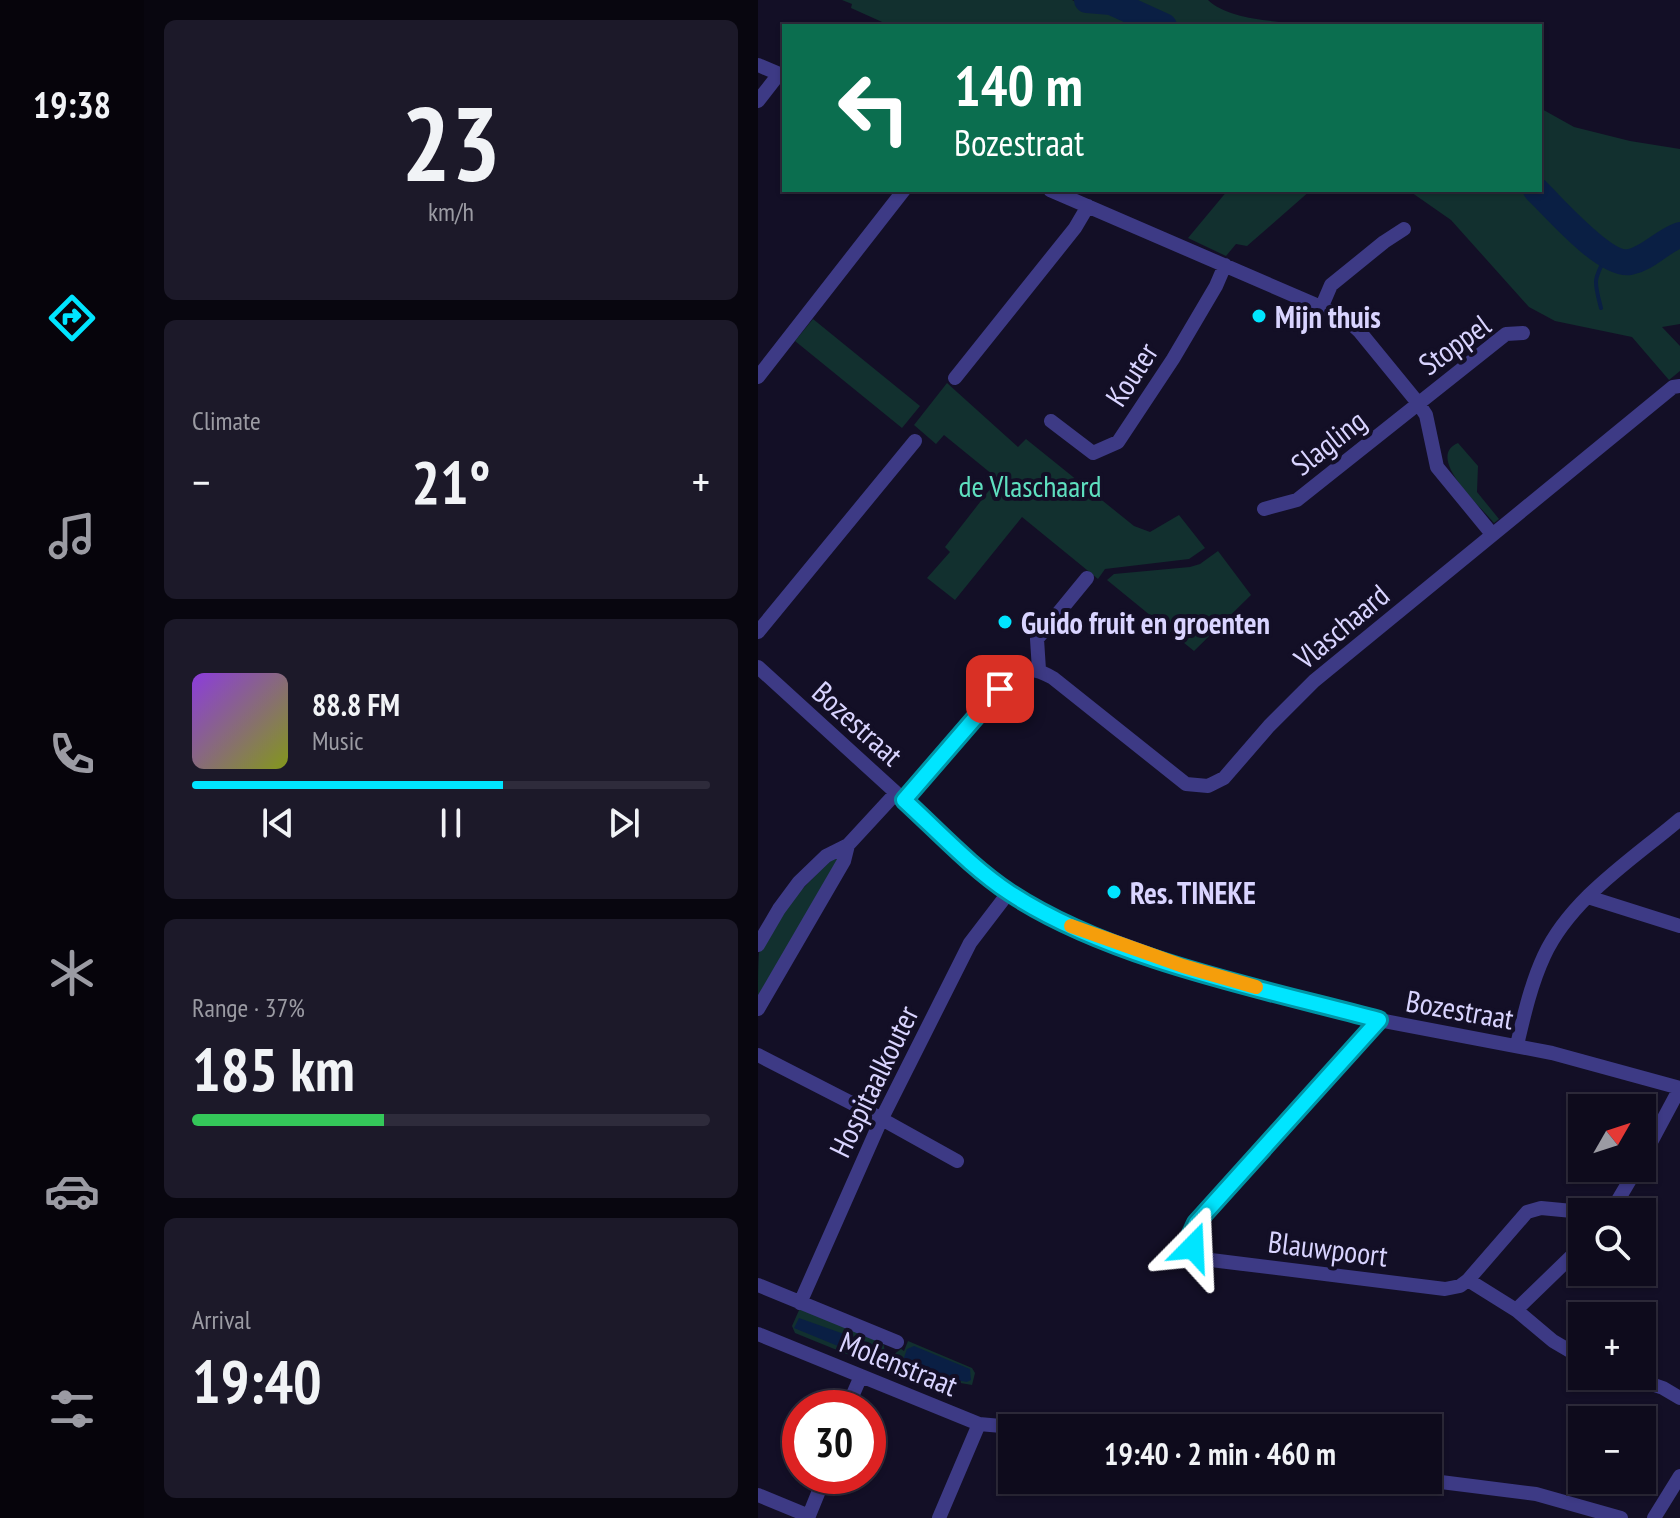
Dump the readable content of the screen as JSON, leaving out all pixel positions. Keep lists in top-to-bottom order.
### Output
{
  "streets": {
    "street": [
      "Stoppel",
      "Kouter",
      "Slagling",
      "Vlaschaard",
      "Bozestraat",
      "Hospitaalkouter",
      "Blauwpoort",
      "Molenstraat"
    ]
  },
  "crossings": [
    ["Stoppel", "Slagling"],
    ["Bozestraat", "Hospitaalkouter"],
    ["Bozestraat", "Blauwpoort"],
    ["Hospitaalkouter", "Molenstraat"]
  ],
  "parks": ["de Vlaschaard"],
  "places": ["Mijn thuis", "Guido fruit en groenten", "Res. TINEKE"],
  "north": "top right",
  "page": {
    "tabs": "19:38",
    "tile": [
      ["23", "km/h"],
      "Climate",
      ["Range · 37%", "185 km"],
      ["Arrival", "19:40"]
    ],
    "turn": ["140 m", "Bozestraat"],
    "heat": ["−", "21°", "+"],
    "song": ["88.8 FM", "Music"],
    "map_buttons": ["+", "−"],
    "limit": "30",
    "trip": "19:40 · 2 min · 460 m"
  }
}
